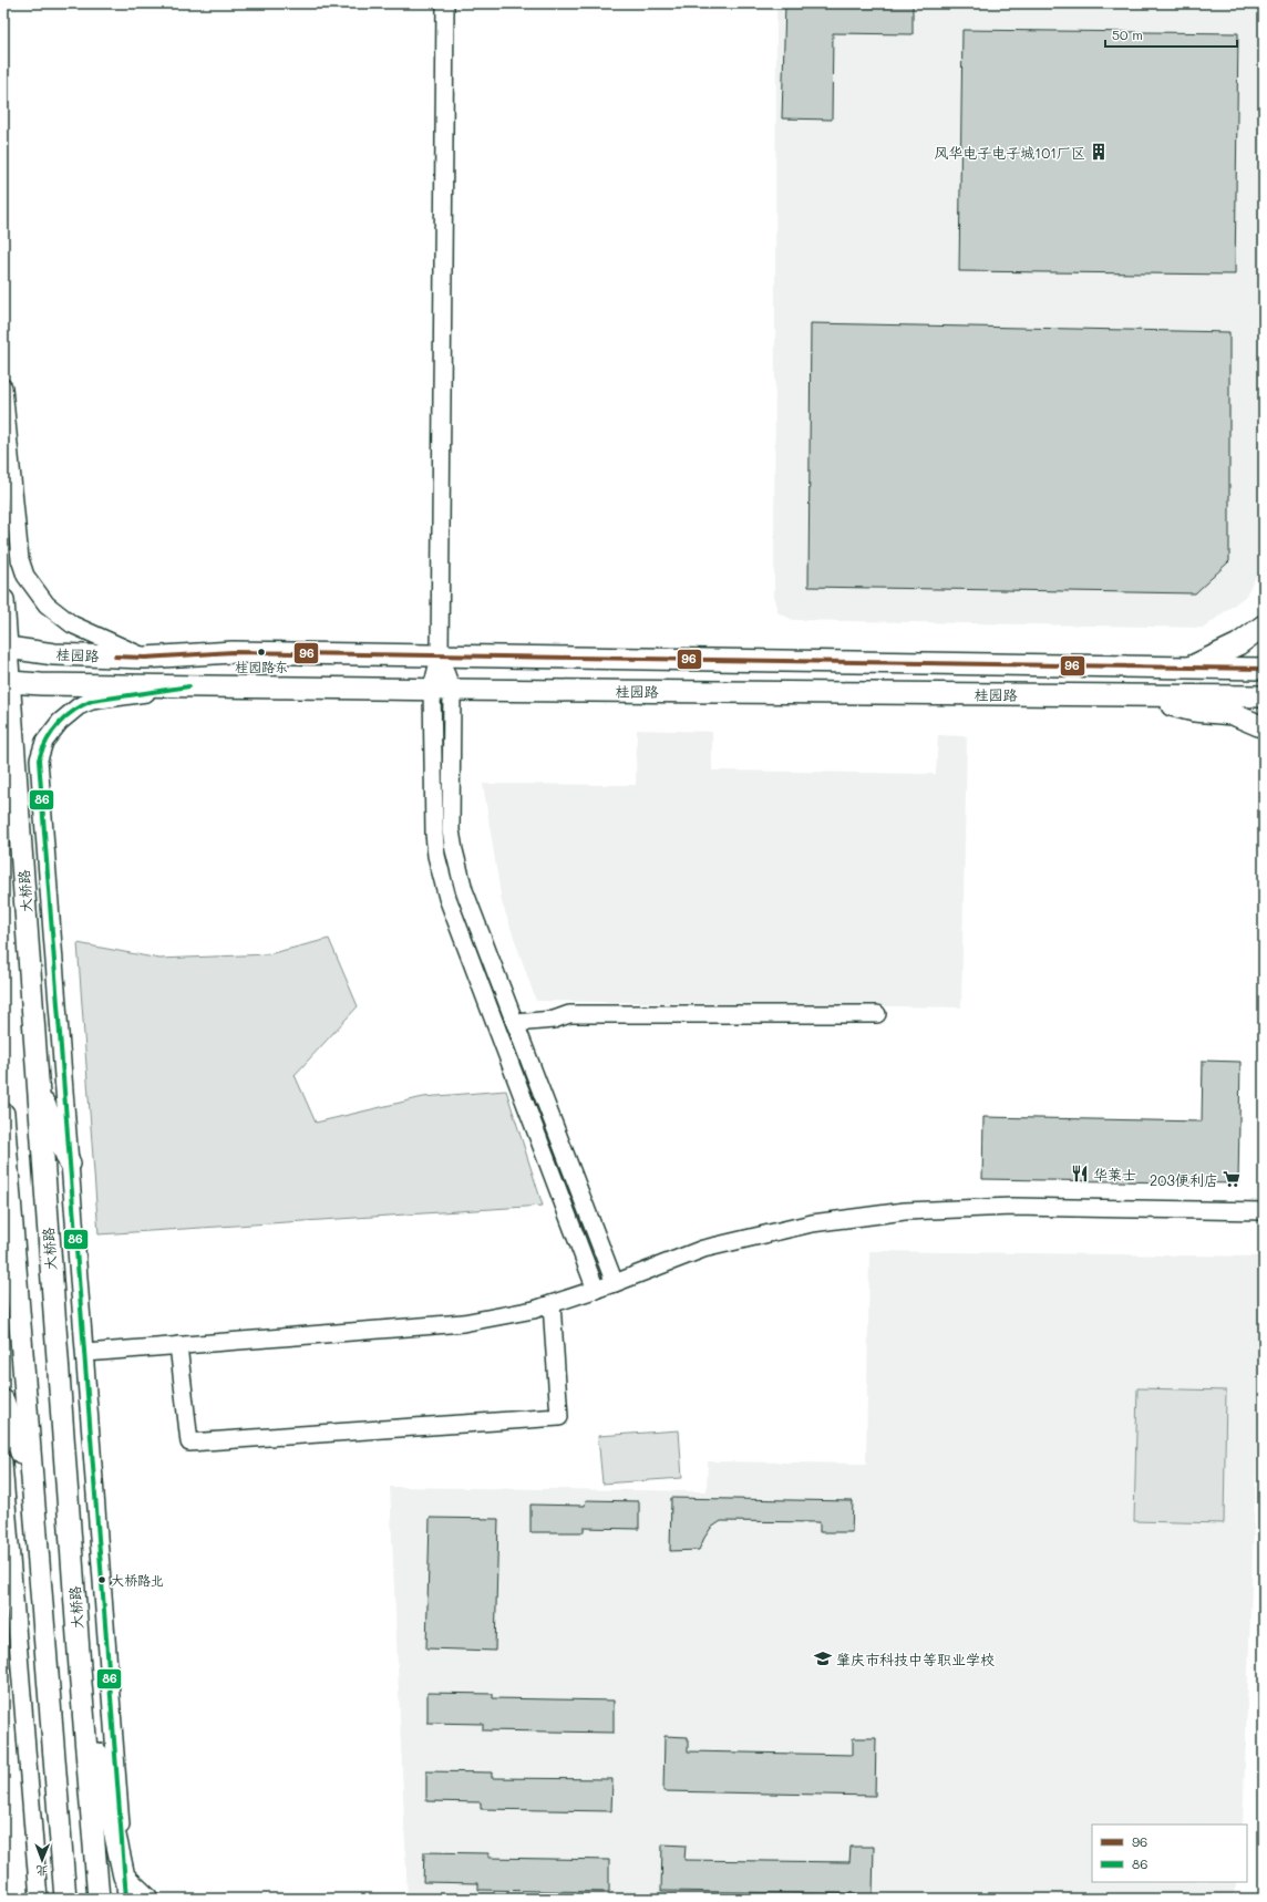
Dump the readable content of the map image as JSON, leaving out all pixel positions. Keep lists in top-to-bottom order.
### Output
{
  "streets": {
    "main road": ["桂园路", "大桥路"]
  },
  "crossings": [
    ["桂园路", "大桥路"]
  ],
  "places": {
    "building": ["风华电子电子城101厂区"],
    "other": ["桂园路东", "大桥路北"],
    "restaurant": ["华莱士"],
    "supermarket": ["203便利店"],
    "school or university": ["肇庆市科技中等职业学校"]
  },
  "lines": ["transit line 96", "transit line 86"],
  "legend": ["96", "86"],
  "scale_bar": "50 m",
  "north": "bottom"
}
